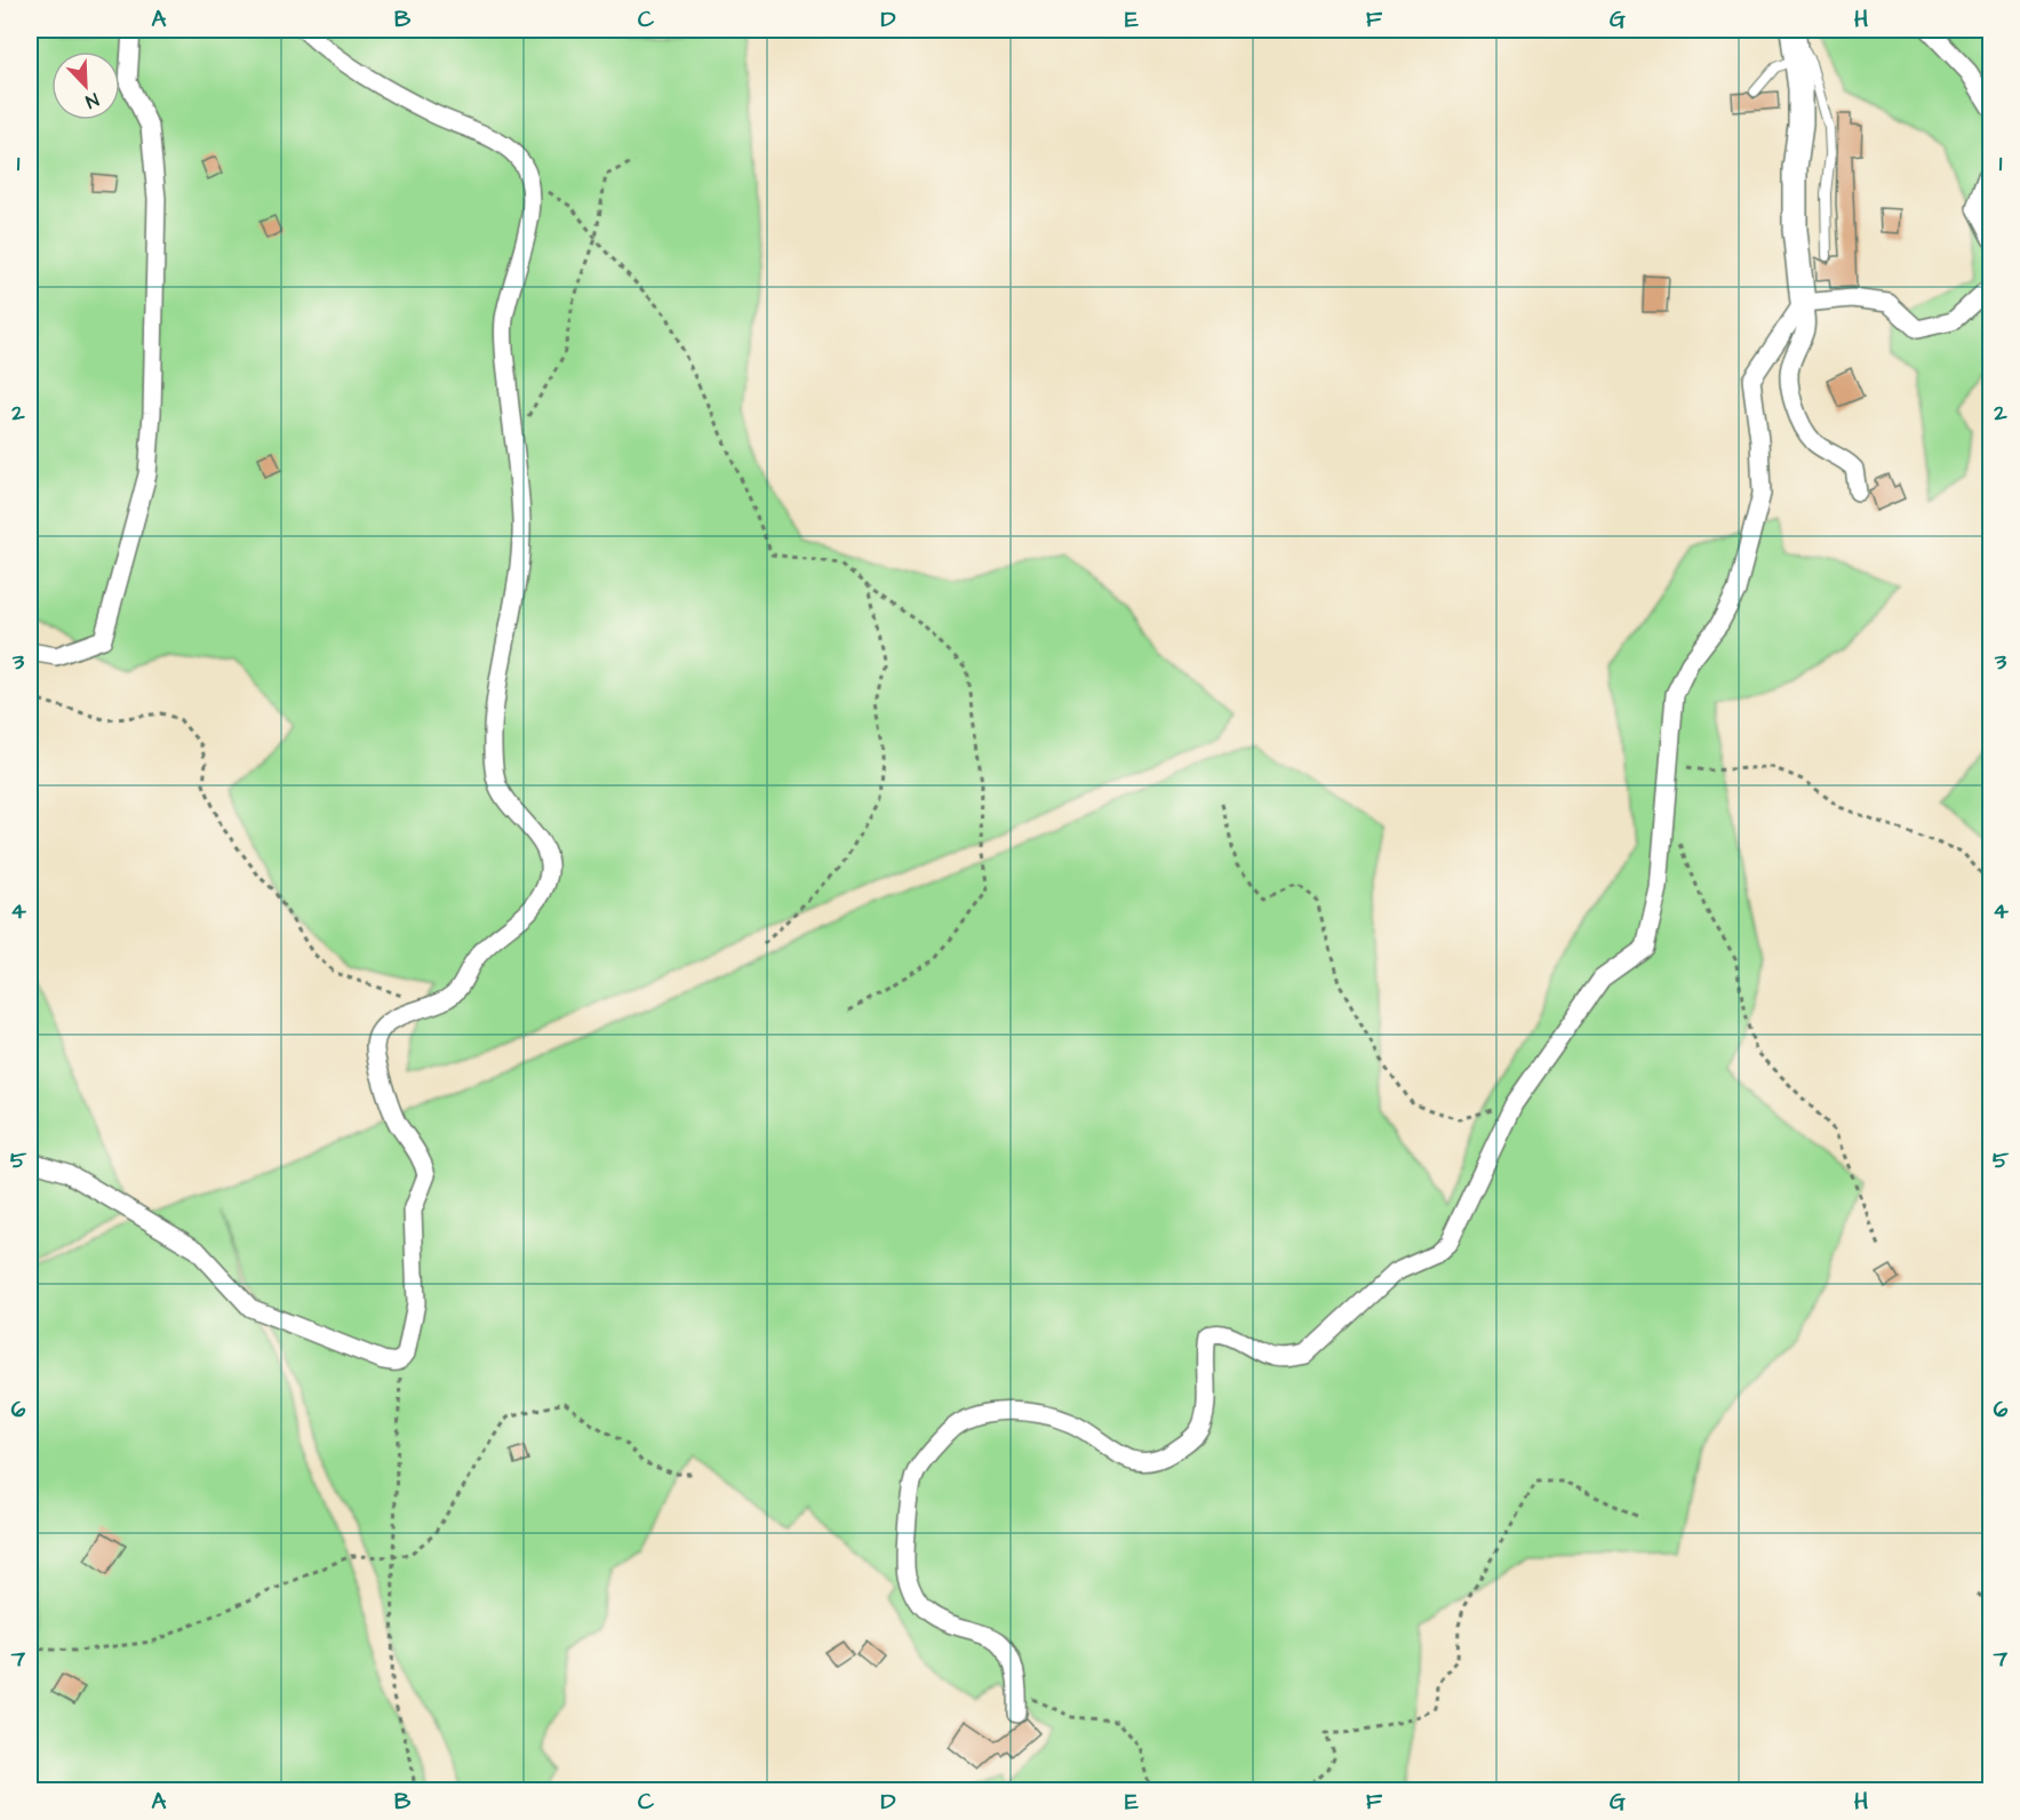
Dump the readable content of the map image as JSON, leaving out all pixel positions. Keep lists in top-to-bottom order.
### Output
{
  "north": "bottom right",
  "grid": {
    "columns": [
      "A",
      "B",
      "C",
      "D",
      "E",
      "F",
      "G",
      "H"
    ],
    "rows": [
      "1",
      "2",
      "3",
      "4",
      "5",
      "6",
      "7"
    ]
  }
}
